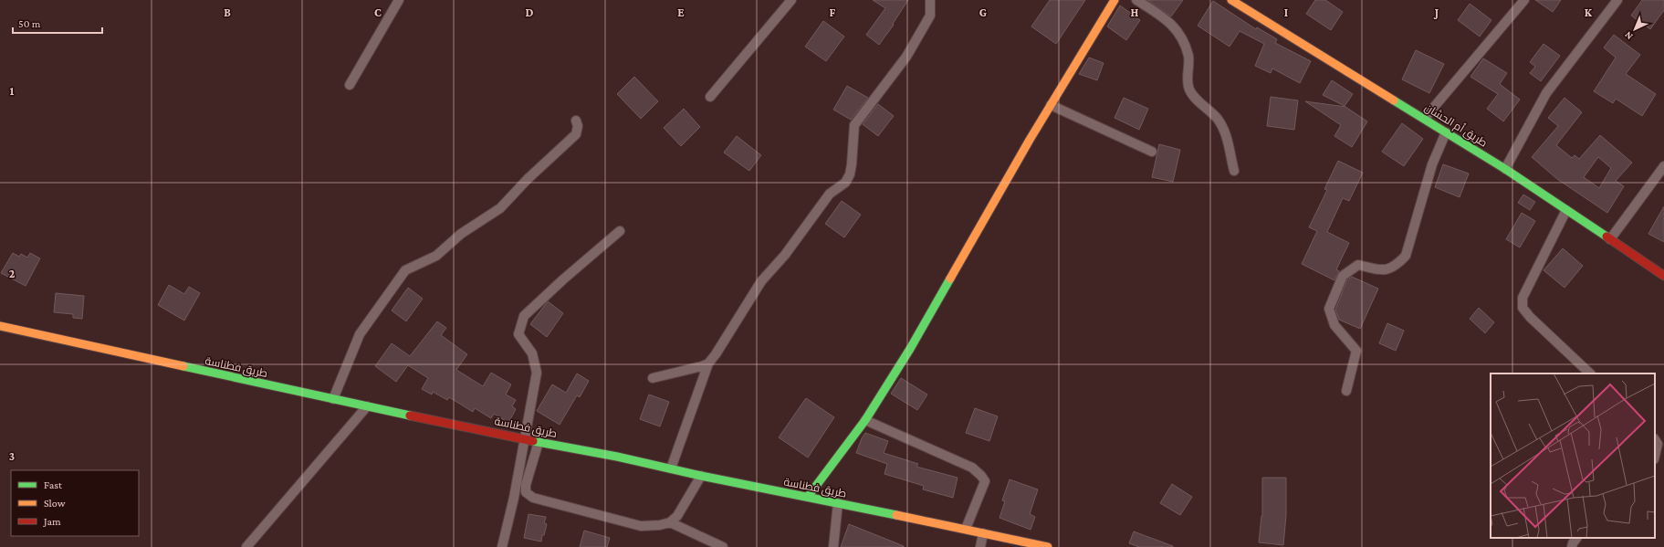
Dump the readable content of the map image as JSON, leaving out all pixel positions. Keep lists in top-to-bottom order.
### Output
{
  "streets": {
    "street": ["طريق أم الحشان", "طريق فطناسة"]
  },
  "legend": ["Fast", "Slow", "Jam"],
  "scale_bar": "50 m",
  "north": "bottom left",
  "grid": {
    "columns": [
      "B",
      "C",
      "D",
      "E",
      "F",
      "G",
      "H",
      "I",
      "J",
      "K"
    ],
    "rows": ["1", "2", "3"]
  }
}
